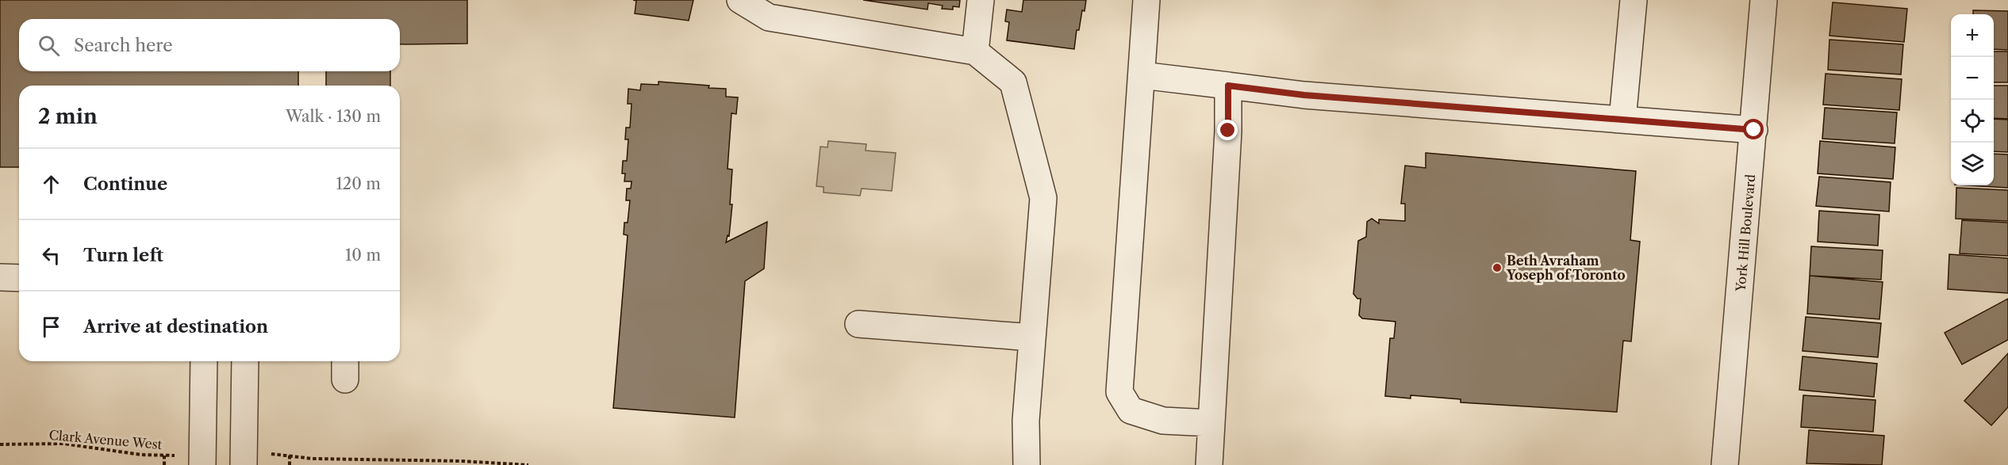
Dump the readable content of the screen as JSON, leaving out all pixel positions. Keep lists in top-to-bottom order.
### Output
{
  "streets": {
    "street": ["York Hill Boulevard"],
    "path": ["Clark Avenue West"]
  },
  "places": ["Beth Avraham Yoseph of Toronto"],
  "page": {
    "map_buttons": ["+", "−"],
    "search": "Search here",
    "heading": ["2 min", "Walk · 130 m"],
    "list": [
      ["Continue", "120 m"],
      ["Turn left", "10 m"],
      "Arrive at destination"
    ]
  }
}
